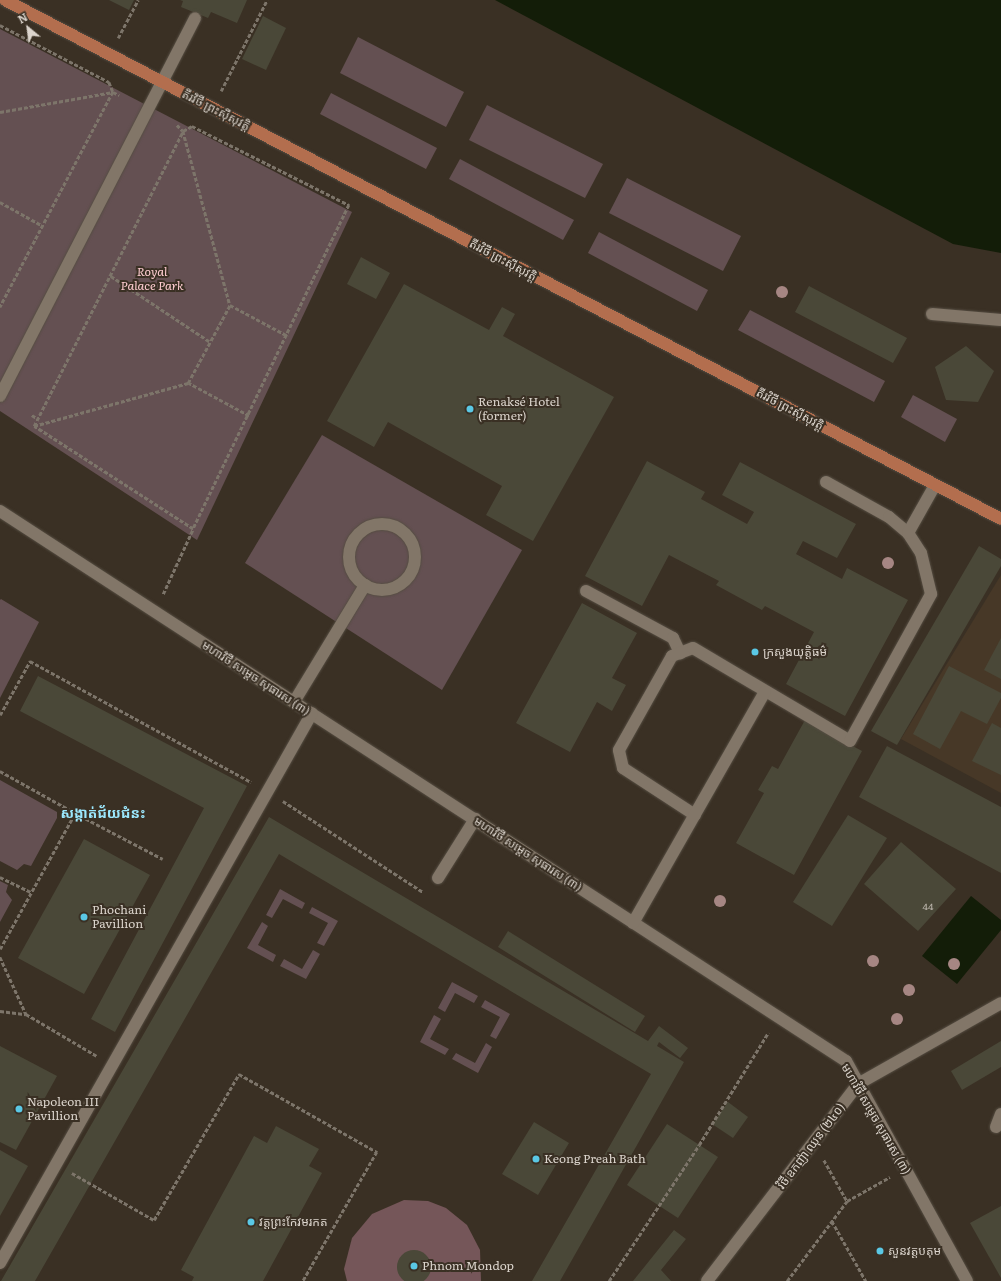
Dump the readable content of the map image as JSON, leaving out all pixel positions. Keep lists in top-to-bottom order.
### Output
{
  "streets": {
    "main road": ["តីរវិថី ព្រះស៊ីសុវត្តិ"],
    "street": ["មហាវិថី សម្តេច សុធារស (៣)", "វិថី ឧកញ៉ា ឈុន (២៤០)"]
  },
  "crossings": [
    ["មហាវិថី សម្តេច សុធារស (៣)", "វិថី ឧកញ៉ា ឈុន (២៤០)"]
  ],
  "districts": ["សង្កាត់ជ័យជំនះ"],
  "parks": ["Royal Palace Park"],
  "places": [
    "Renaksé Hotel (former)",
    "ក្រសួងយុត្ដិធម៌",
    "Phochani Pavillion",
    "Napoleon III Pavillion",
    "Keong Preah Bath",
    "វត្តព្រះកែវមរកត",
    "សួនវត្តបតុម",
    "Phnom Mondop"
  ],
  "house_numbers": ["44"],
  "north": "top left"
}
